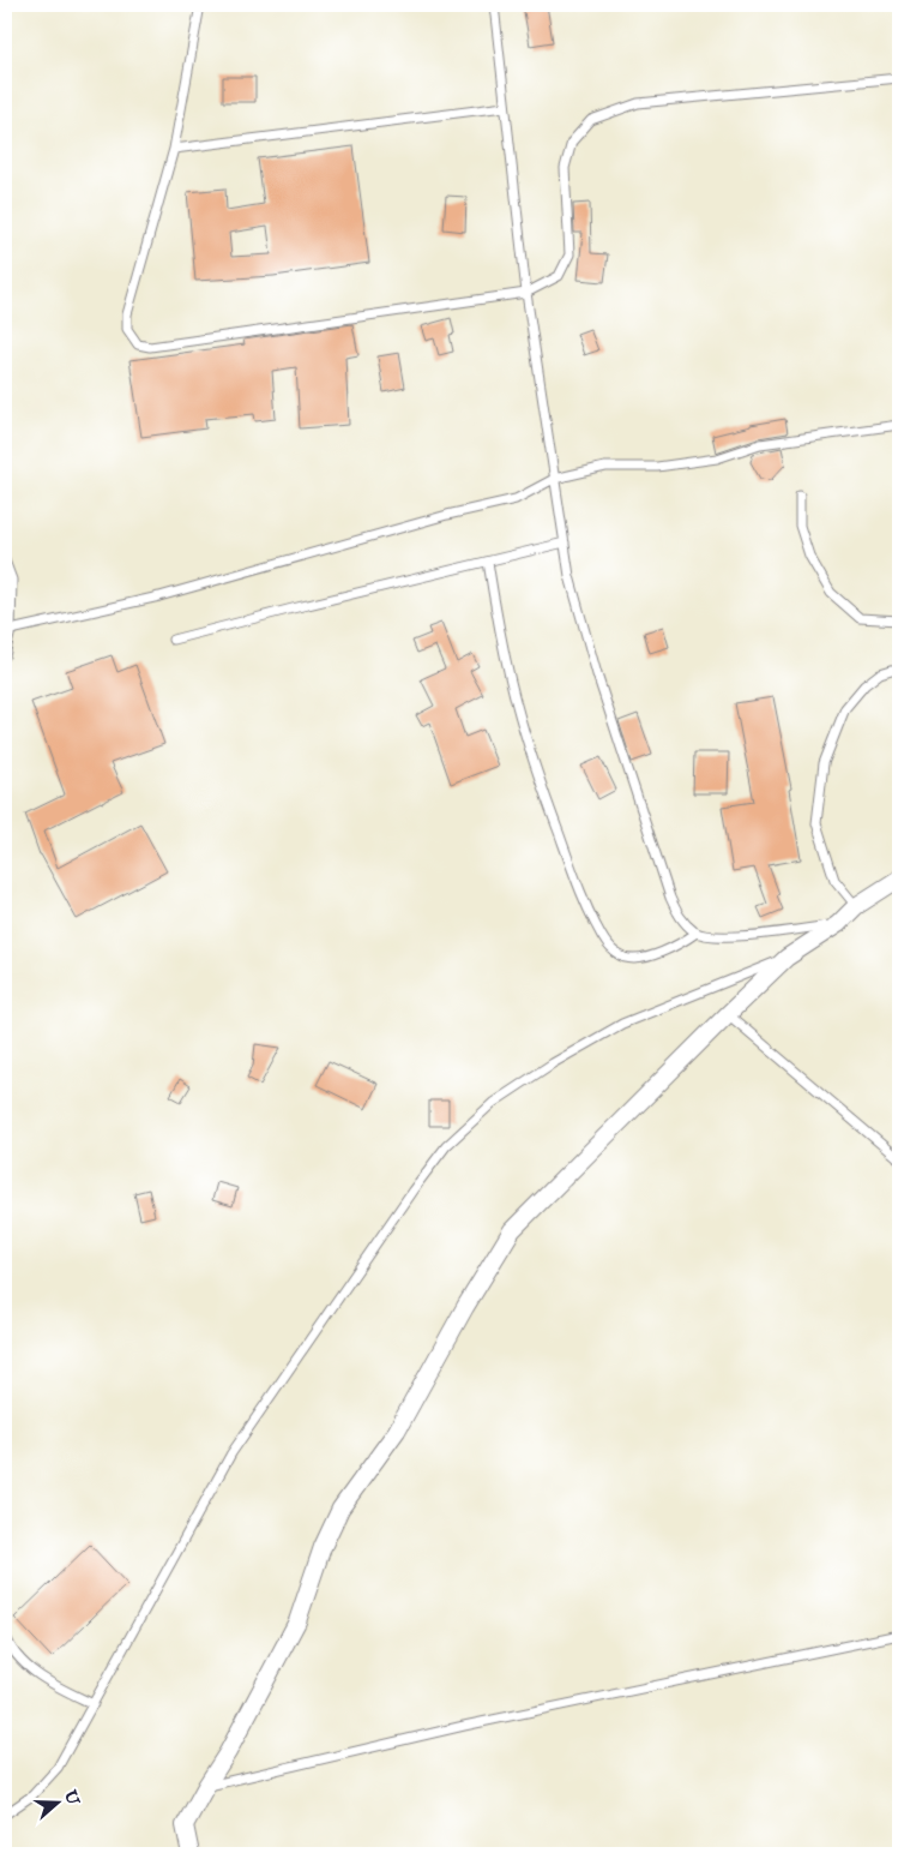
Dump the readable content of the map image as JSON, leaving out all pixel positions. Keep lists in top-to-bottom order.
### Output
{
  "north": "right"
}
